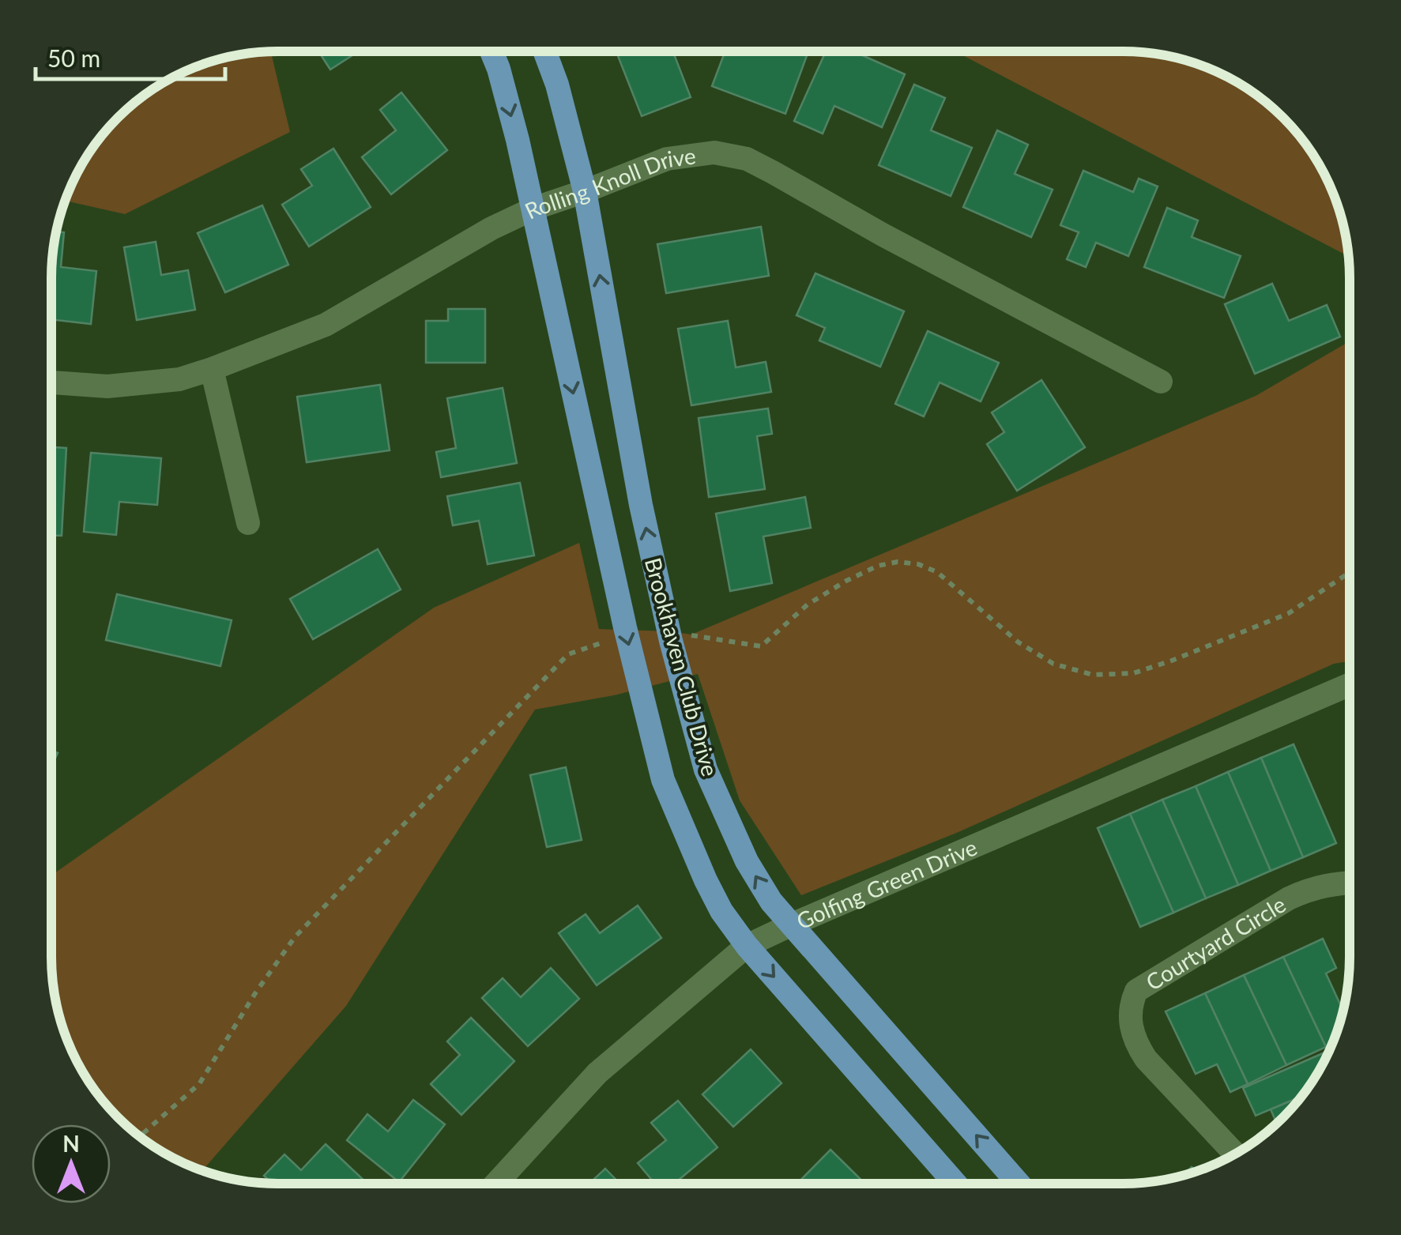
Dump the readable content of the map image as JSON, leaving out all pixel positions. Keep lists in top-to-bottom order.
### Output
{
  "streets": {
    "main road": ["Brookhaven Club Drive"],
    "street": ["Rolling Knoll Drive", "Golfing Green Drive", "Courtyard Circle"]
  },
  "crossings": [
    ["Rolling Knoll Drive", "Brookhaven Club Drive"],
    ["Brookhaven Club Drive", "Golfing Green Drive"]
  ],
  "scale_bar": "50 m",
  "north": "top"
}
